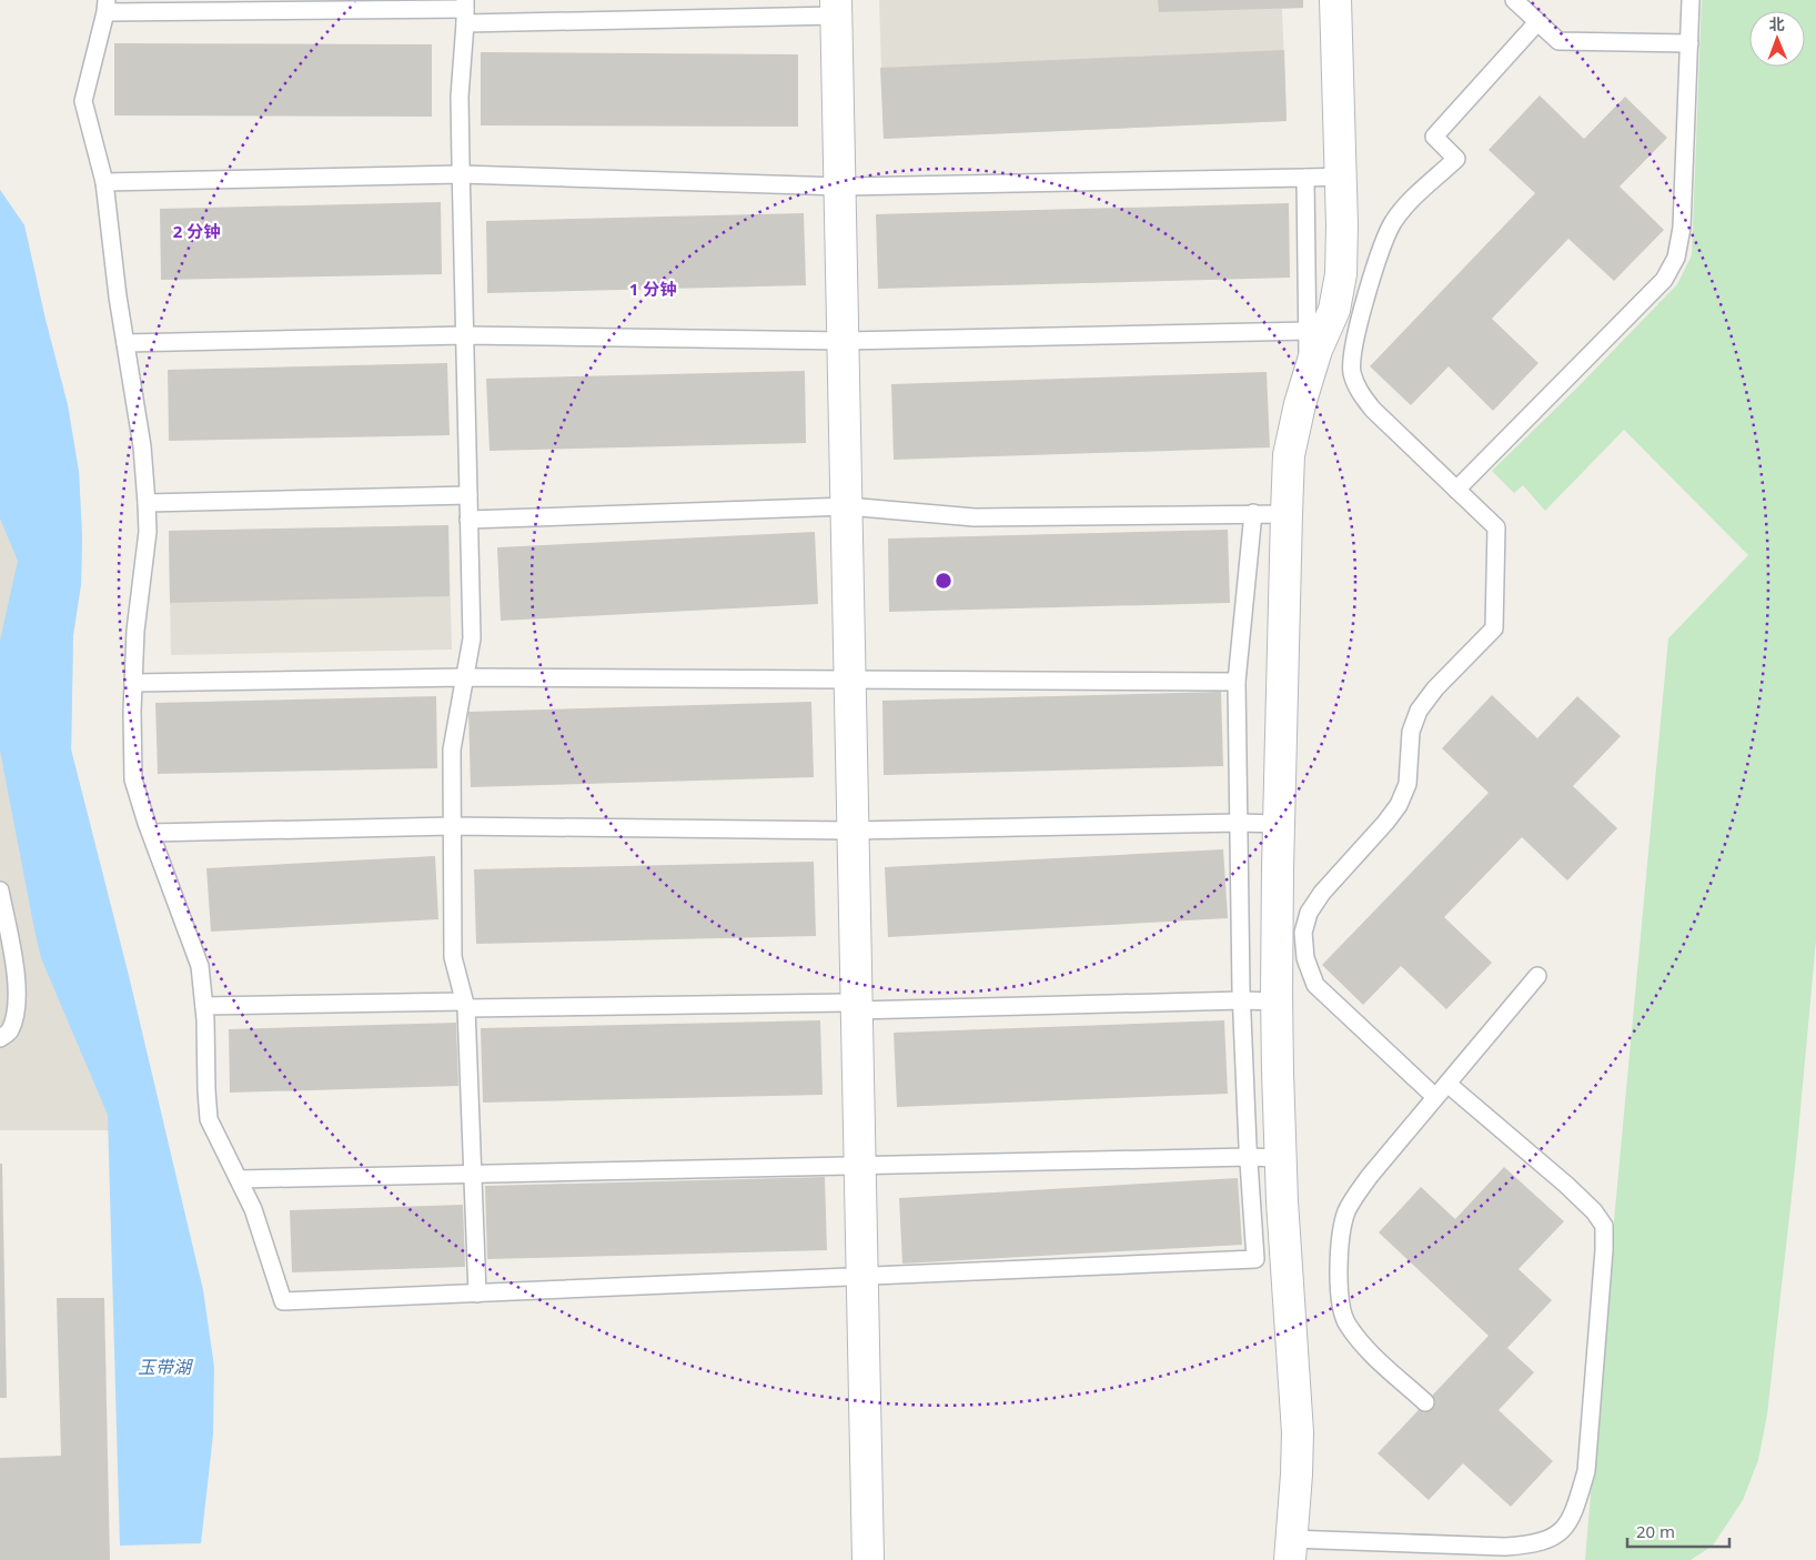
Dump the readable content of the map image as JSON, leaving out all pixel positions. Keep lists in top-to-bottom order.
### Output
{
  "water": ["玉带湖"],
  "scale_bar": "20 m",
  "north": "top",
  "rings": ["2 分钟", "1 分钟"]
}
